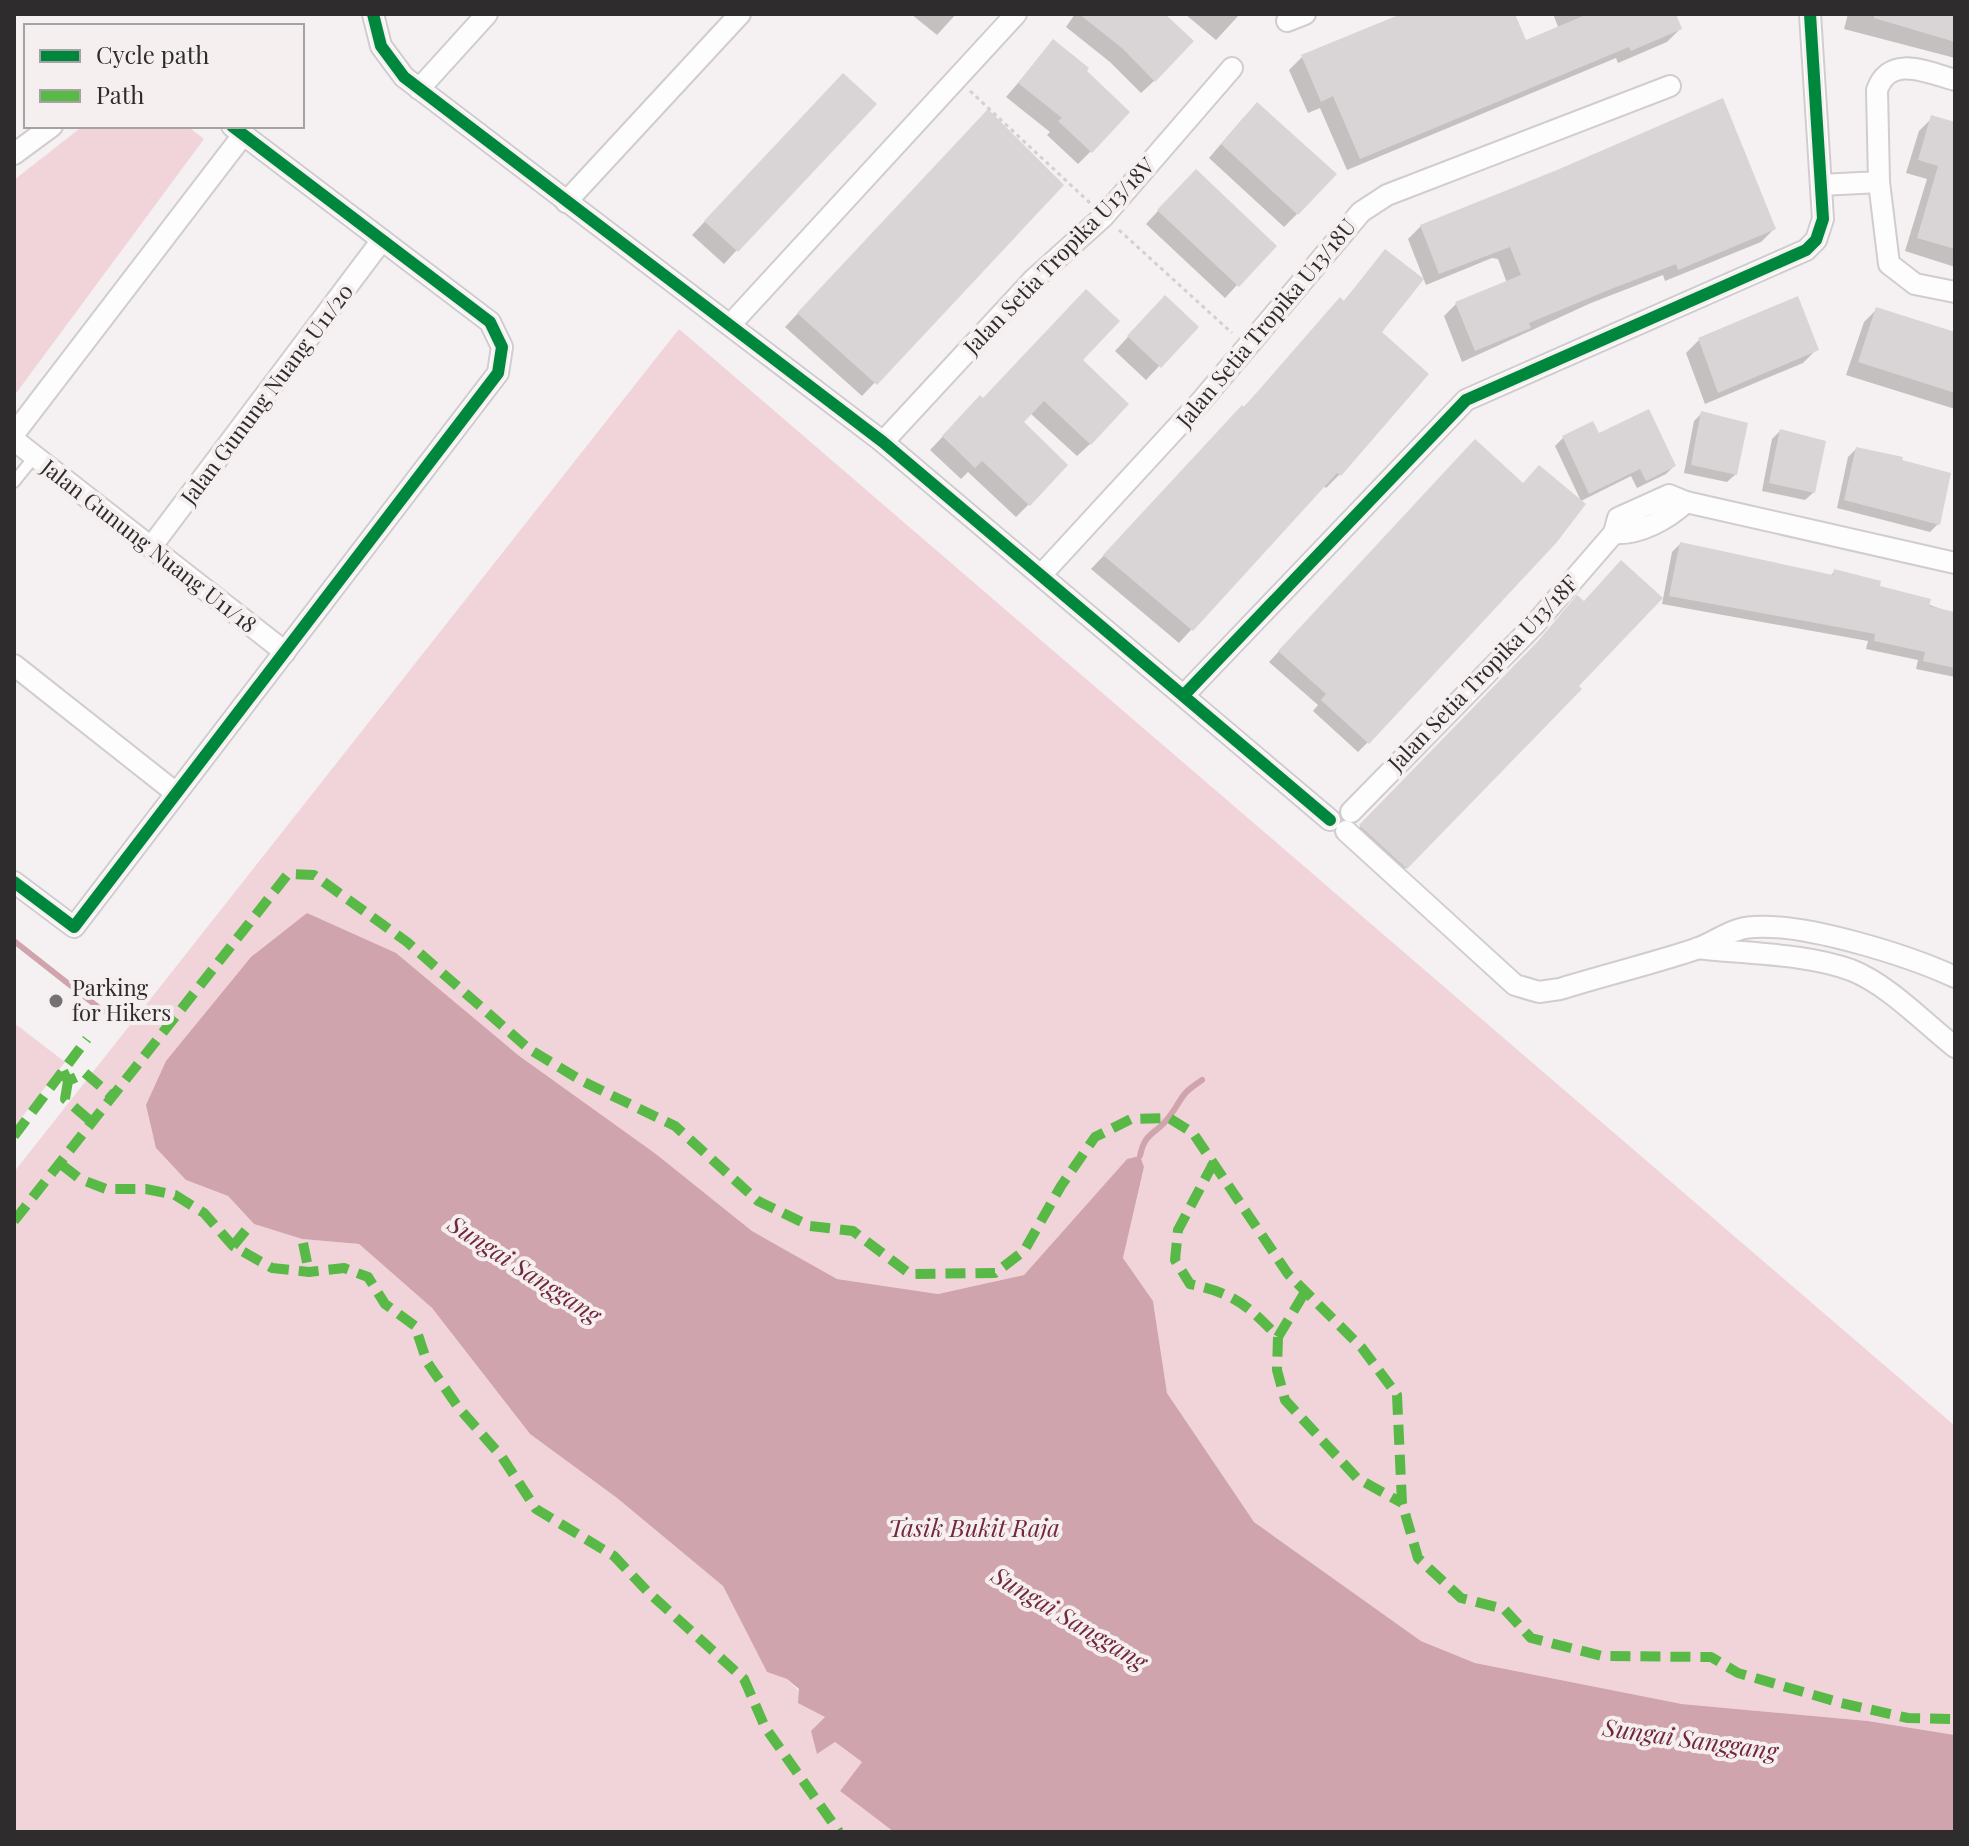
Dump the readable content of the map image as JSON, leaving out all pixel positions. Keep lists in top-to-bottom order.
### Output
{
  "streets": {
    "street": [
      "Jalan Setia Tropika U13/18V",
      "Jalan Setia Tropika U13/18U",
      "Jalan Gunung Nuang U11/20",
      "Jalan Gunung Nuang U11/18",
      "Jalan Setia Tropika U13/18F"
    ]
  },
  "crossings": [
    ["Jalan Gunung Nuang U11/20", "Jalan Gunung Nuang U11/18"]
  ],
  "water": ["Sungai Sanggang", "Tasik Bukit Raja"],
  "places": ["Parking for Hikers"],
  "legend": ["Cycle path", "Path"]
}
